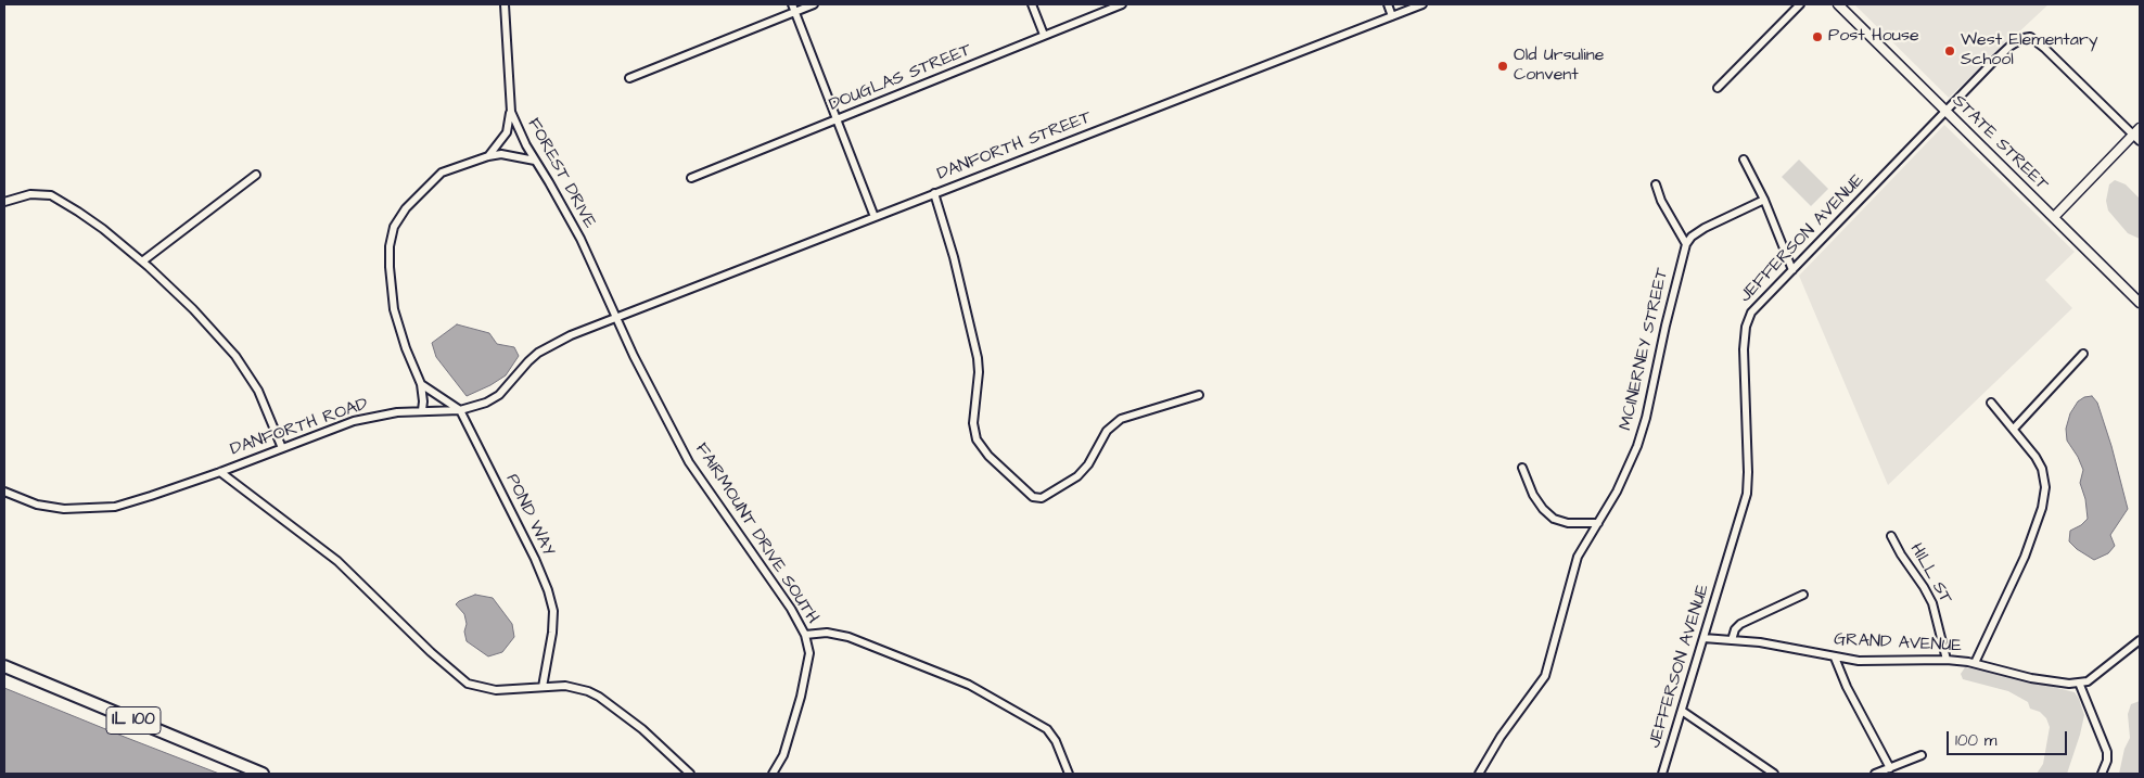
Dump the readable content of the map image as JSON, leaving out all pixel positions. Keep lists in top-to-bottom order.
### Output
{
  "streets": {
    "main road": ["IL 100"],
    "street": [
      "DOUGLAS STREET",
      "STATE STREET",
      "DANFORTH STREET",
      "FOREST DRIVE",
      "JEFFERSON AVENUE",
      "MCINERNEY STREET",
      "DANFORTH ROAD",
      "POND WAY",
      "FAIRMOUNT DRIVE SOUTH",
      "HILL ST",
      "GRAND AVENUE"
    ]
  },
  "crossings": [
    ["STATE STREET", "JEFFERSON AVENUE"],
    ["DANFORTH STREET", "FOREST DRIVE"],
    ["DANFORTH STREET", "DANFORTH ROAD"],
    ["DANFORTH STREET", "FAIRMOUNT DRIVE SOUTH"],
    ["FOREST DRIVE", "DANFORTH ROAD"],
    ["FOREST DRIVE", "FAIRMOUNT DRIVE SOUTH"],
    ["JEFFERSON AVENUE", "GRAND AVENUE"],
    ["DANFORTH ROAD", "POND WAY"],
    ["DANFORTH ROAD", "FAIRMOUNT DRIVE SOUTH"],
    ["HILL ST", "GRAND AVENUE"]
  ],
  "places": ["Post House", "West Elementary School", "Old Ursuline Convent"],
  "scale_bar": "100 m"
}
